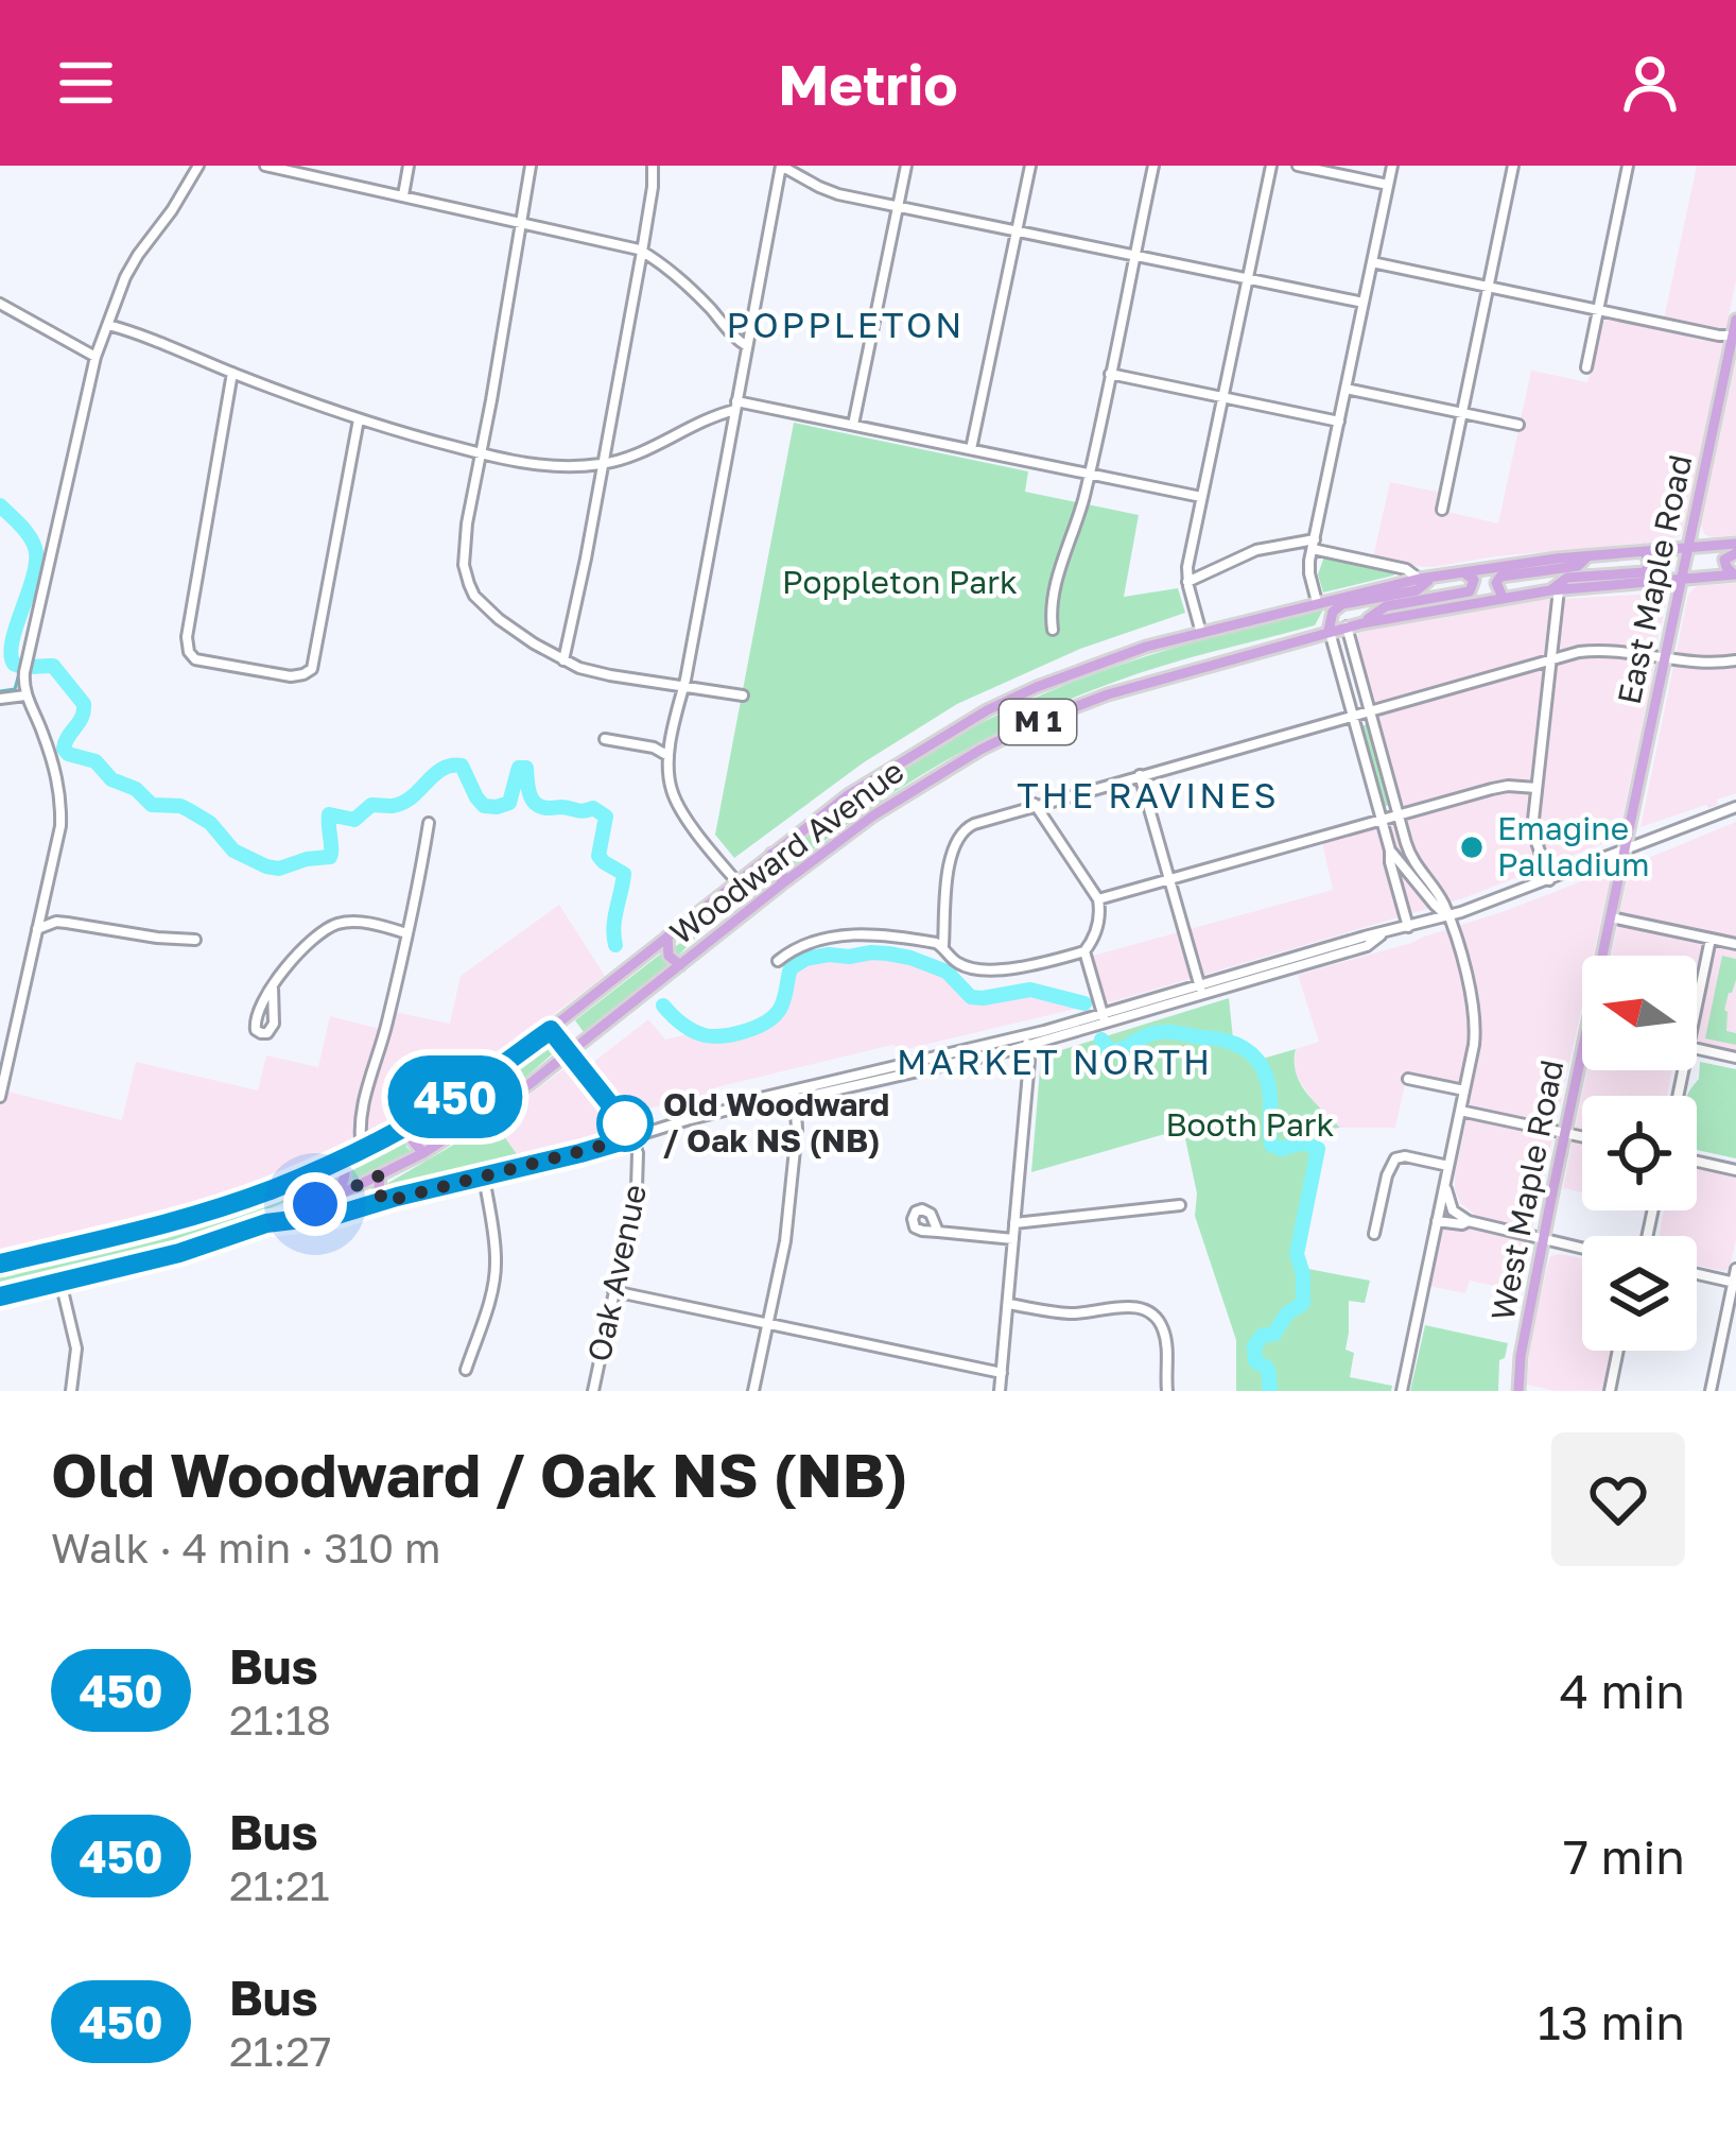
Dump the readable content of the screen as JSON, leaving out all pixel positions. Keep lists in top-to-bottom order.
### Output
{
  "streets": {
    "main road": [
      "East Maple Road",
      "M 1",
      "Woodward Avenue",
      "West Maple Road"
    ],
    "street": ["Oak Avenue"]
  },
  "crossings": [
    ["East Maple Road", "M 1"],
    ["East Maple Road", "Woodward Avenue"],
    ["East Maple Road", "West Maple Road"],
    ["M 1", "Woodward Avenue"],
    ["Woodward Avenue", "Oak Avenue"]
  ],
  "districts": ["POPPLETON", "THE RAVINES", "MARKET NORTH"],
  "parks": ["Poppleton Park", "Booth Park"],
  "places": ["Emagine Palladium", "Old Woodward / Oak NS (NB)"],
  "lines": ["bus line 450"],
  "north": "left",
  "page": {
    "header": "Metrio",
    "on_map": "450",
    "heading": ["Old Woodward / Oak NS (NB)", "Walk · 4 min · 310 m"],
    "list": [
      {
        "mark": "450",
        "name": "Bus",
        "note": "21:18",
        "value": "4 min"
      },
      {
        "mark": "450",
        "name": "Bus",
        "note": "21:21",
        "value": "7 min"
      },
      {
        "mark": "450",
        "name": "Bus",
        "note": "21:27",
        "value": "13 min"
      }
    ]
  }
}
